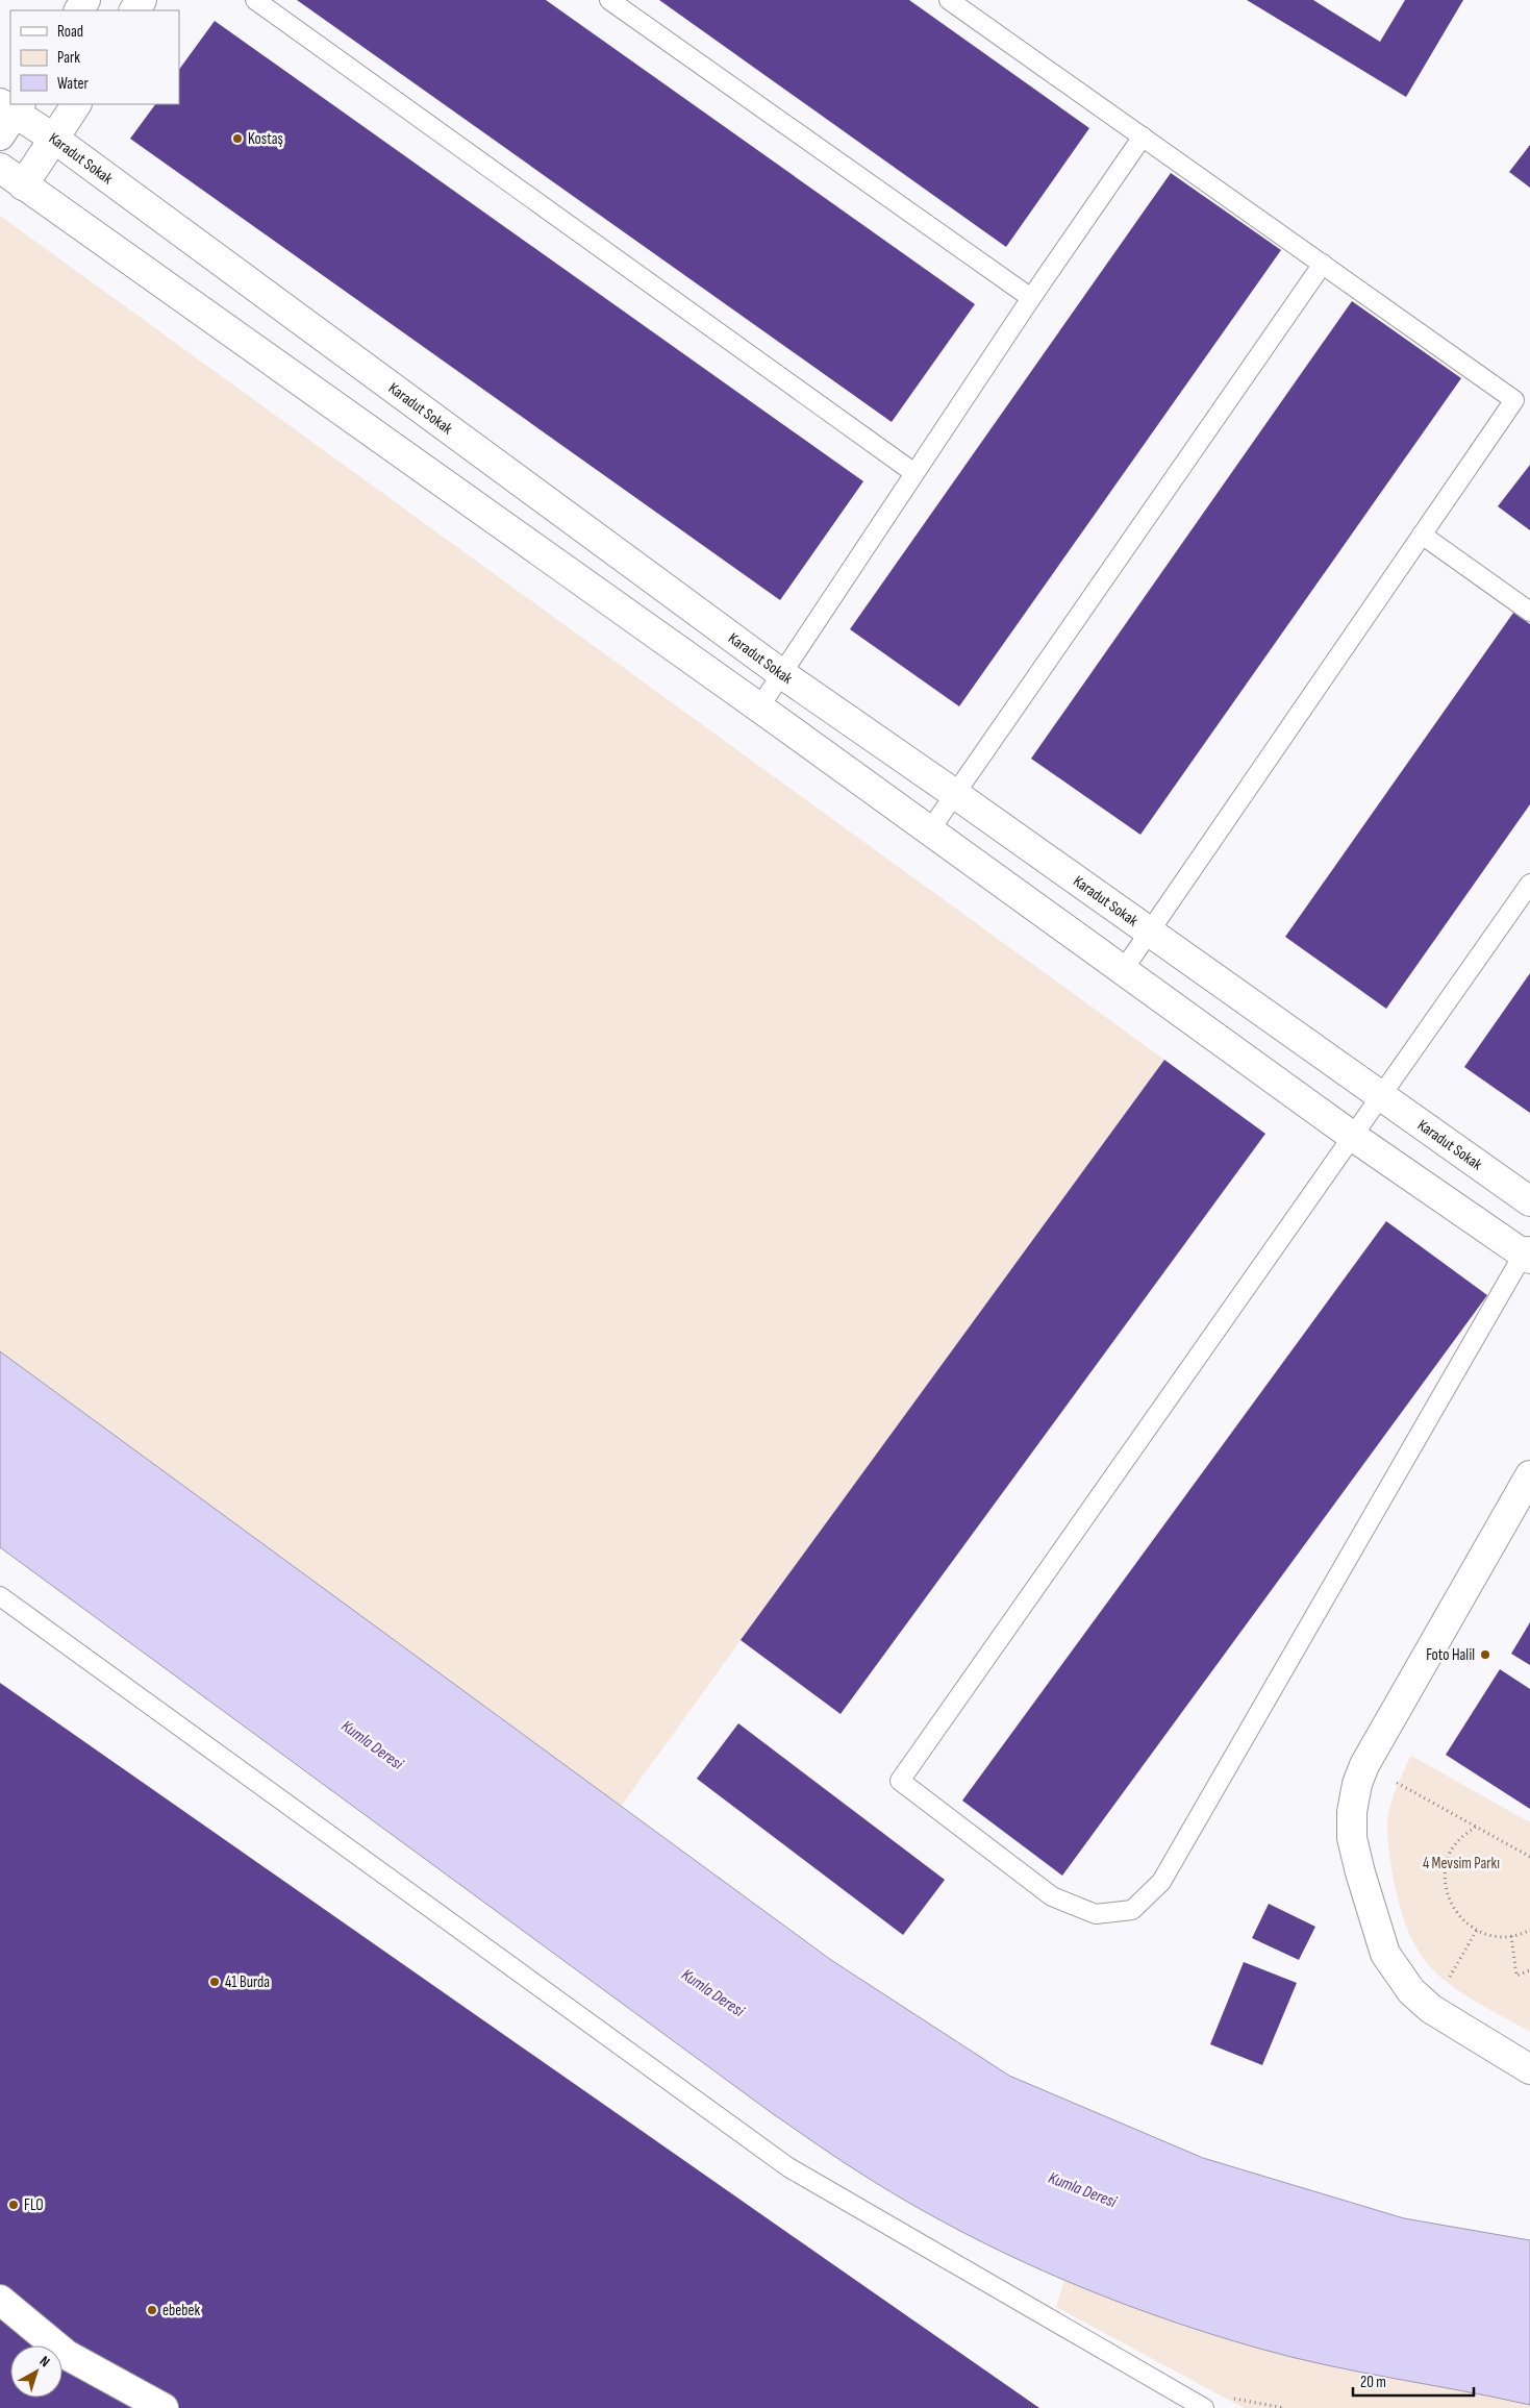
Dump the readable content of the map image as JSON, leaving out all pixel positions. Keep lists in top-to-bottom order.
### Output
{
  "streets": {
    "street": ["Karadut Sokak"]
  },
  "water": ["Kumla Deresi"],
  "parks": ["4 Mevsim Parkı"],
  "places": [
    "Kostaş",
    "Foto Halil",
    "41 Burda",
    "FLO",
    "ebebek"
  ],
  "legend": ["Road", "Park", "Water"],
  "scale_bar": "20 m",
  "north": "top right"
}
